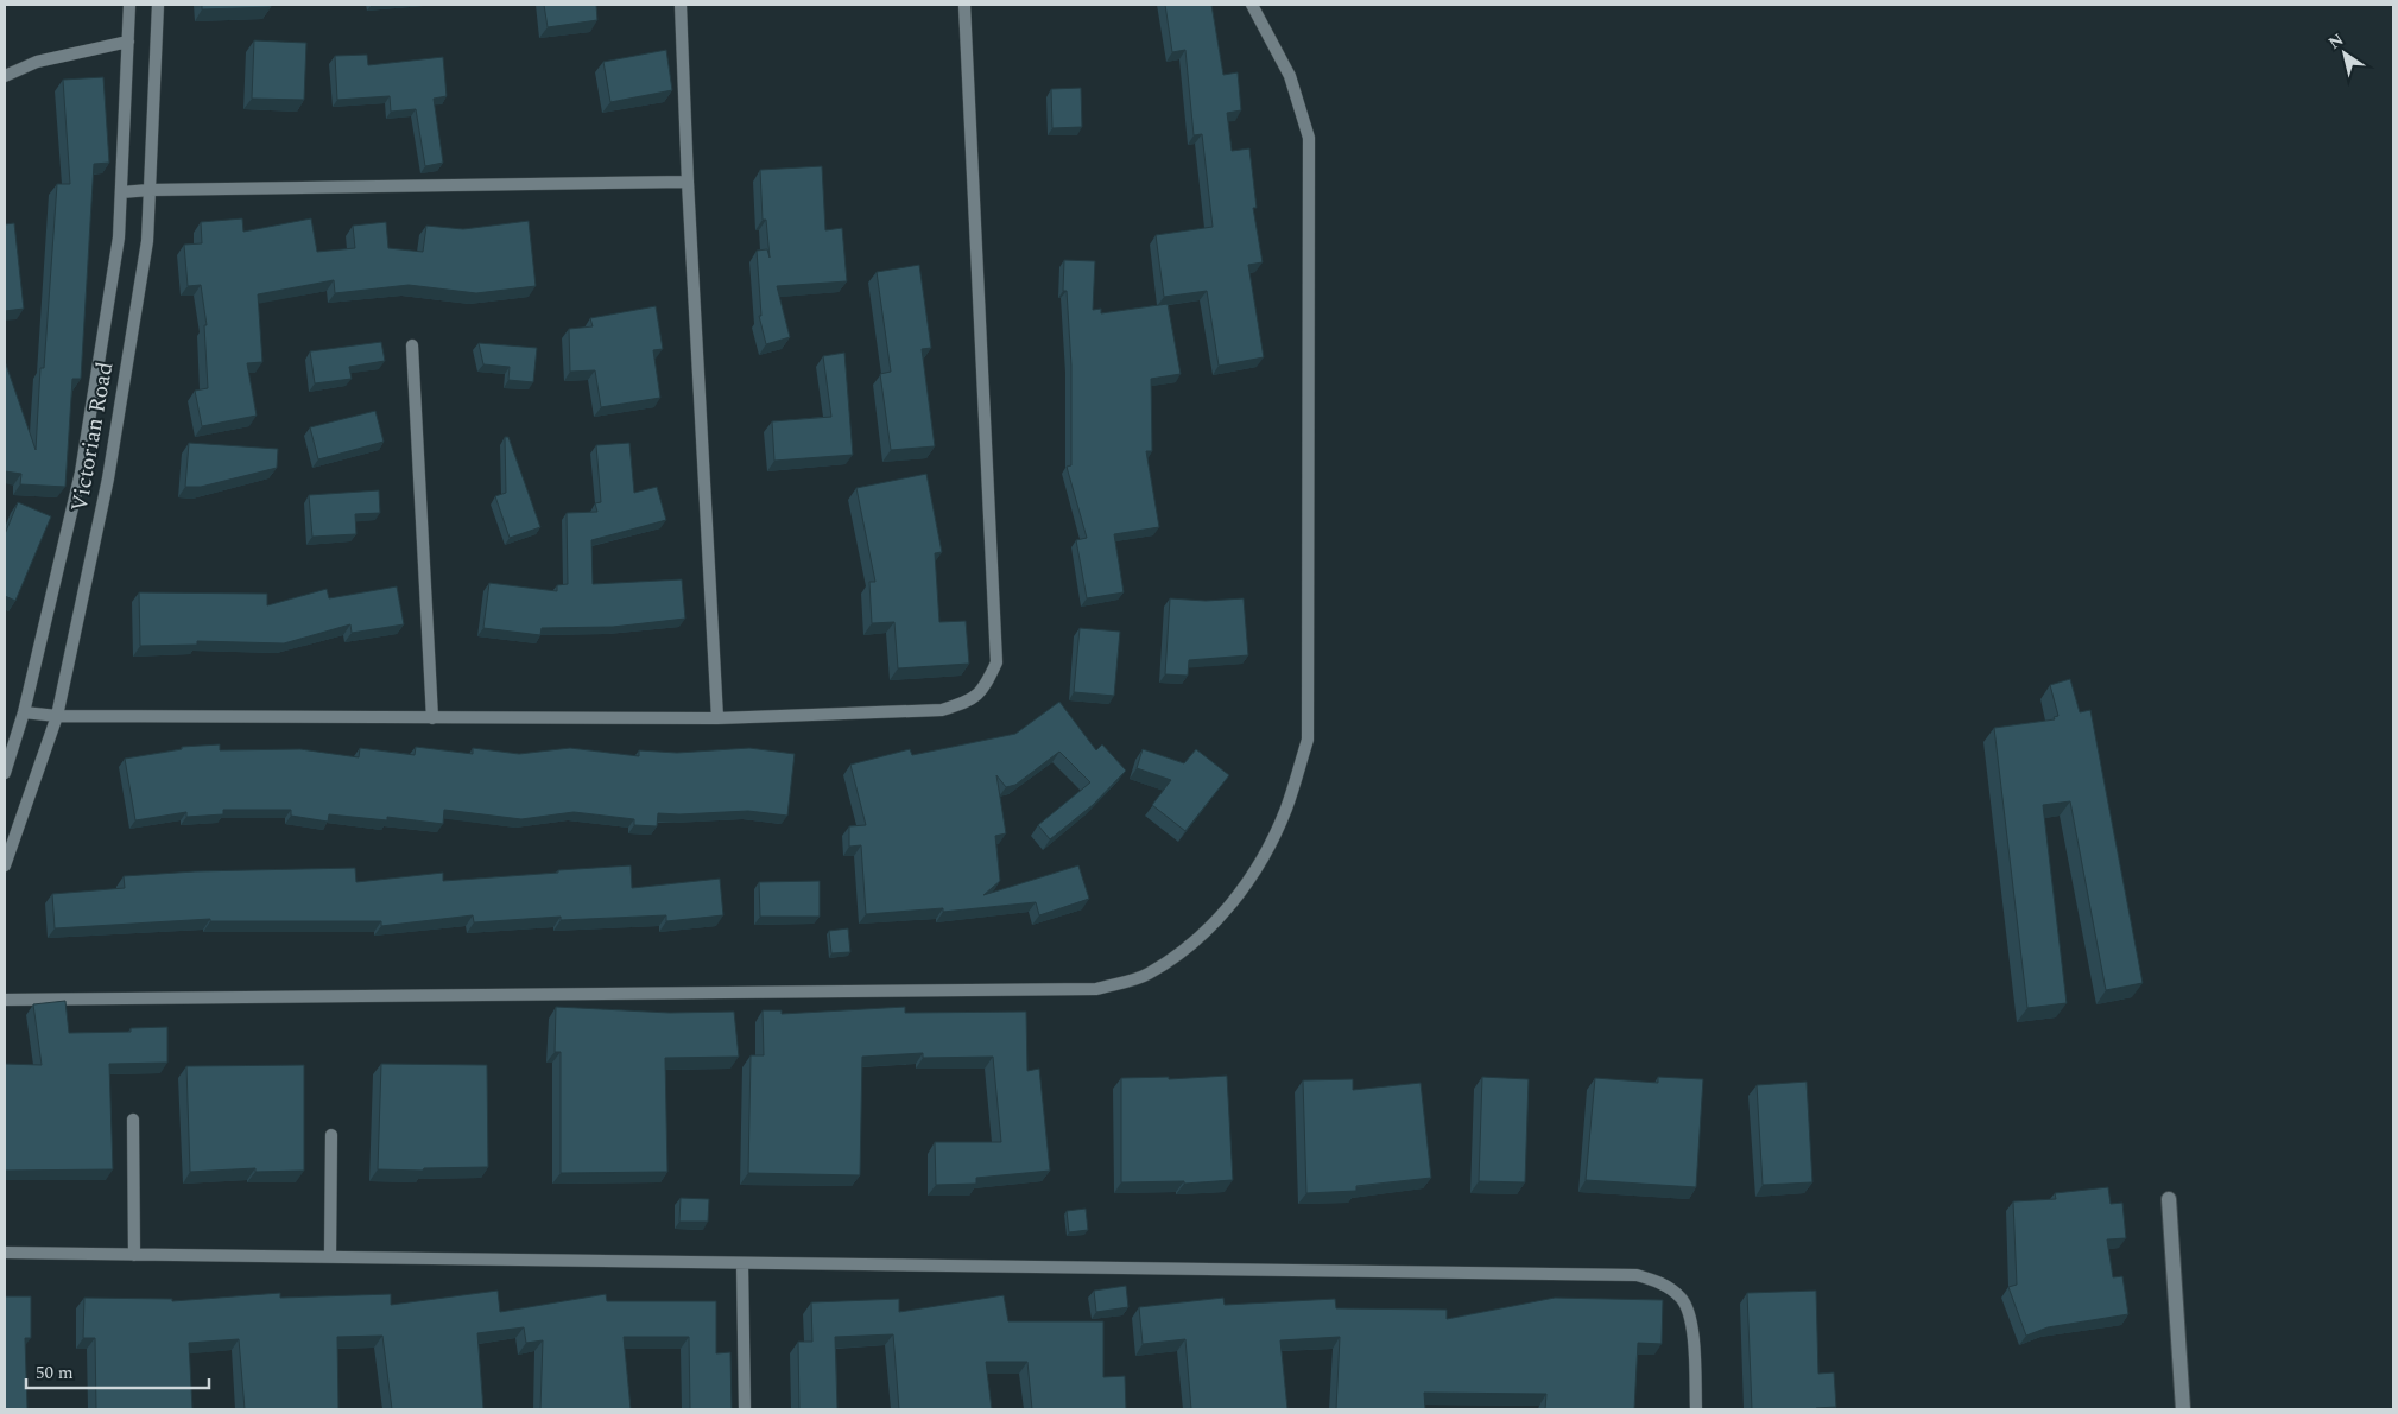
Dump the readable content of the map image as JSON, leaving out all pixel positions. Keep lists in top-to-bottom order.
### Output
{
  "streets": {
    "lane": ["Victorian Road"]
  },
  "scale_bar": "50 m",
  "north": "top left"
}
